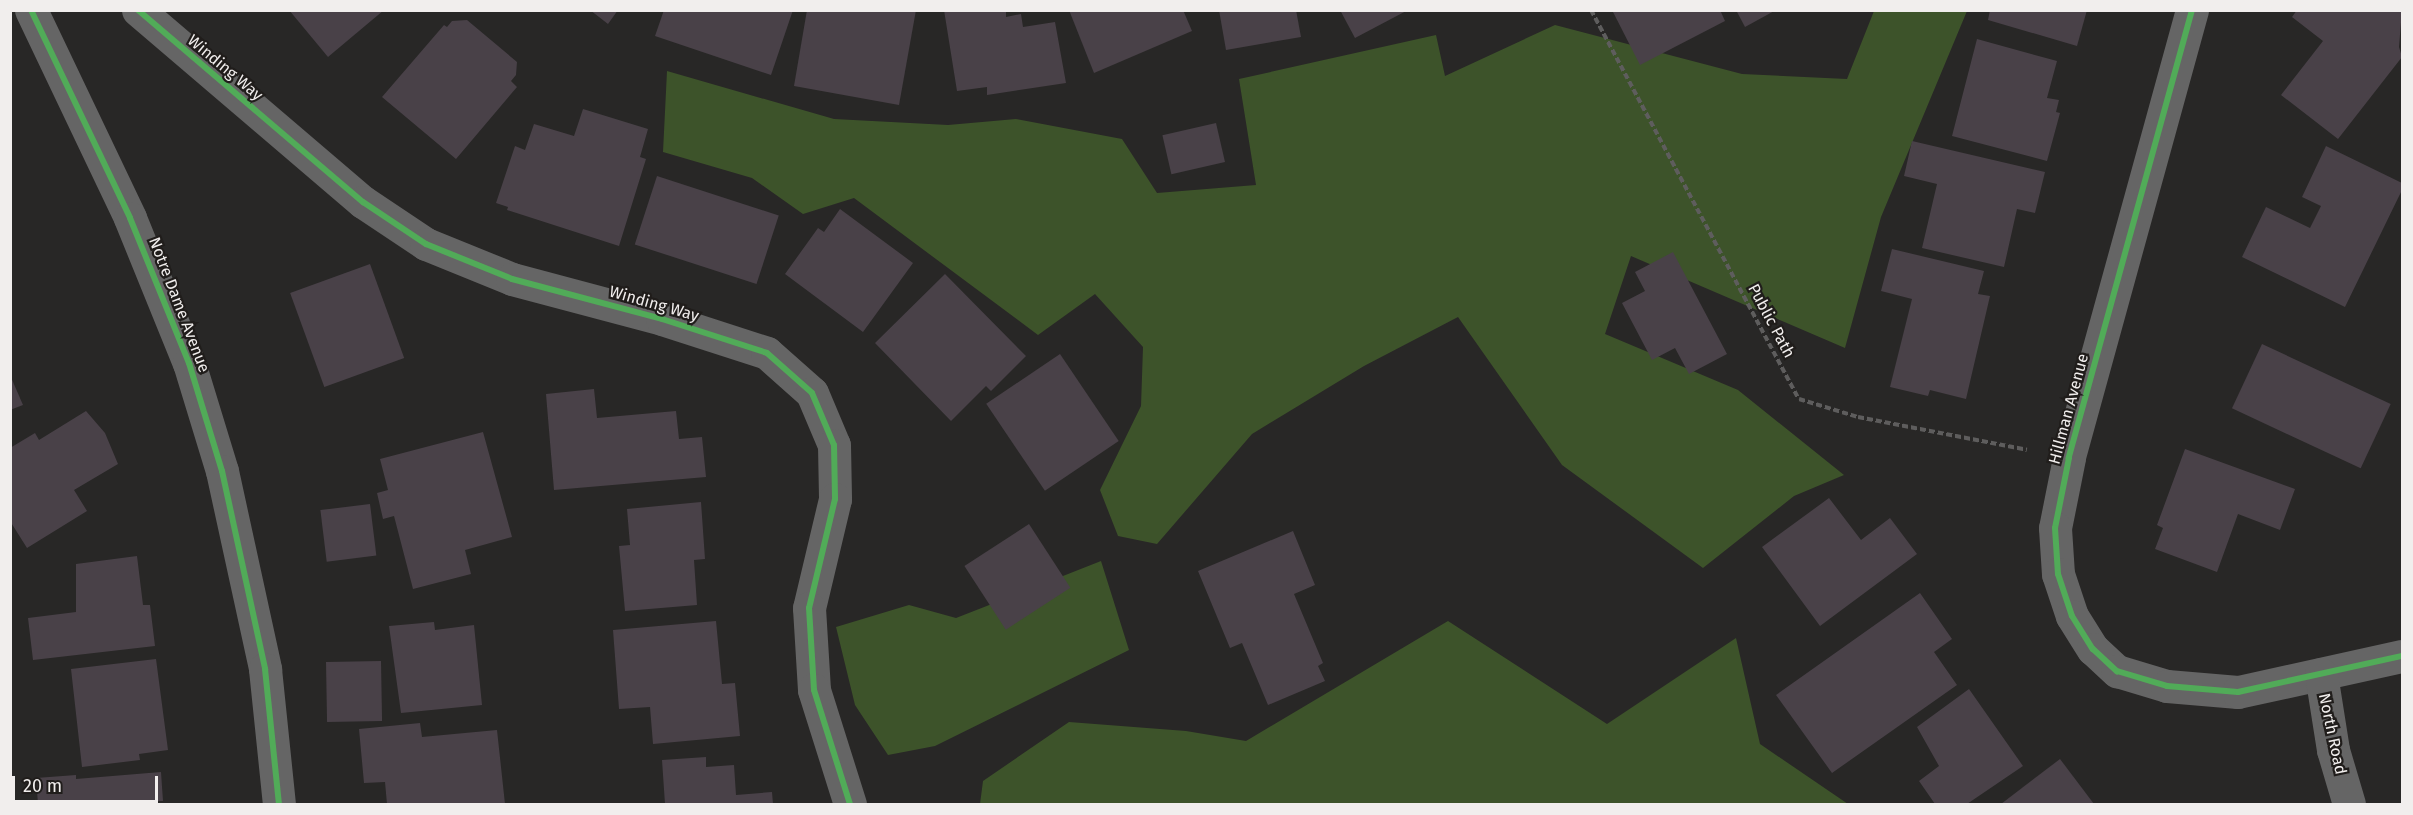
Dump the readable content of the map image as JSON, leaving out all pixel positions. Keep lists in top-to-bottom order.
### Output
{
  "streets": {
    "street": [
      "Winding Way",
      "Notre Dame Avenue",
      "Hillman Avenue",
      "North Road"
    ],
    "path": ["Public Path"]
  },
  "crossings": [
    ["Public Path", "Hillman Avenue"],
    ["Hillman Avenue", "North Road"]
  ],
  "scale_bar": "20 m"
}
